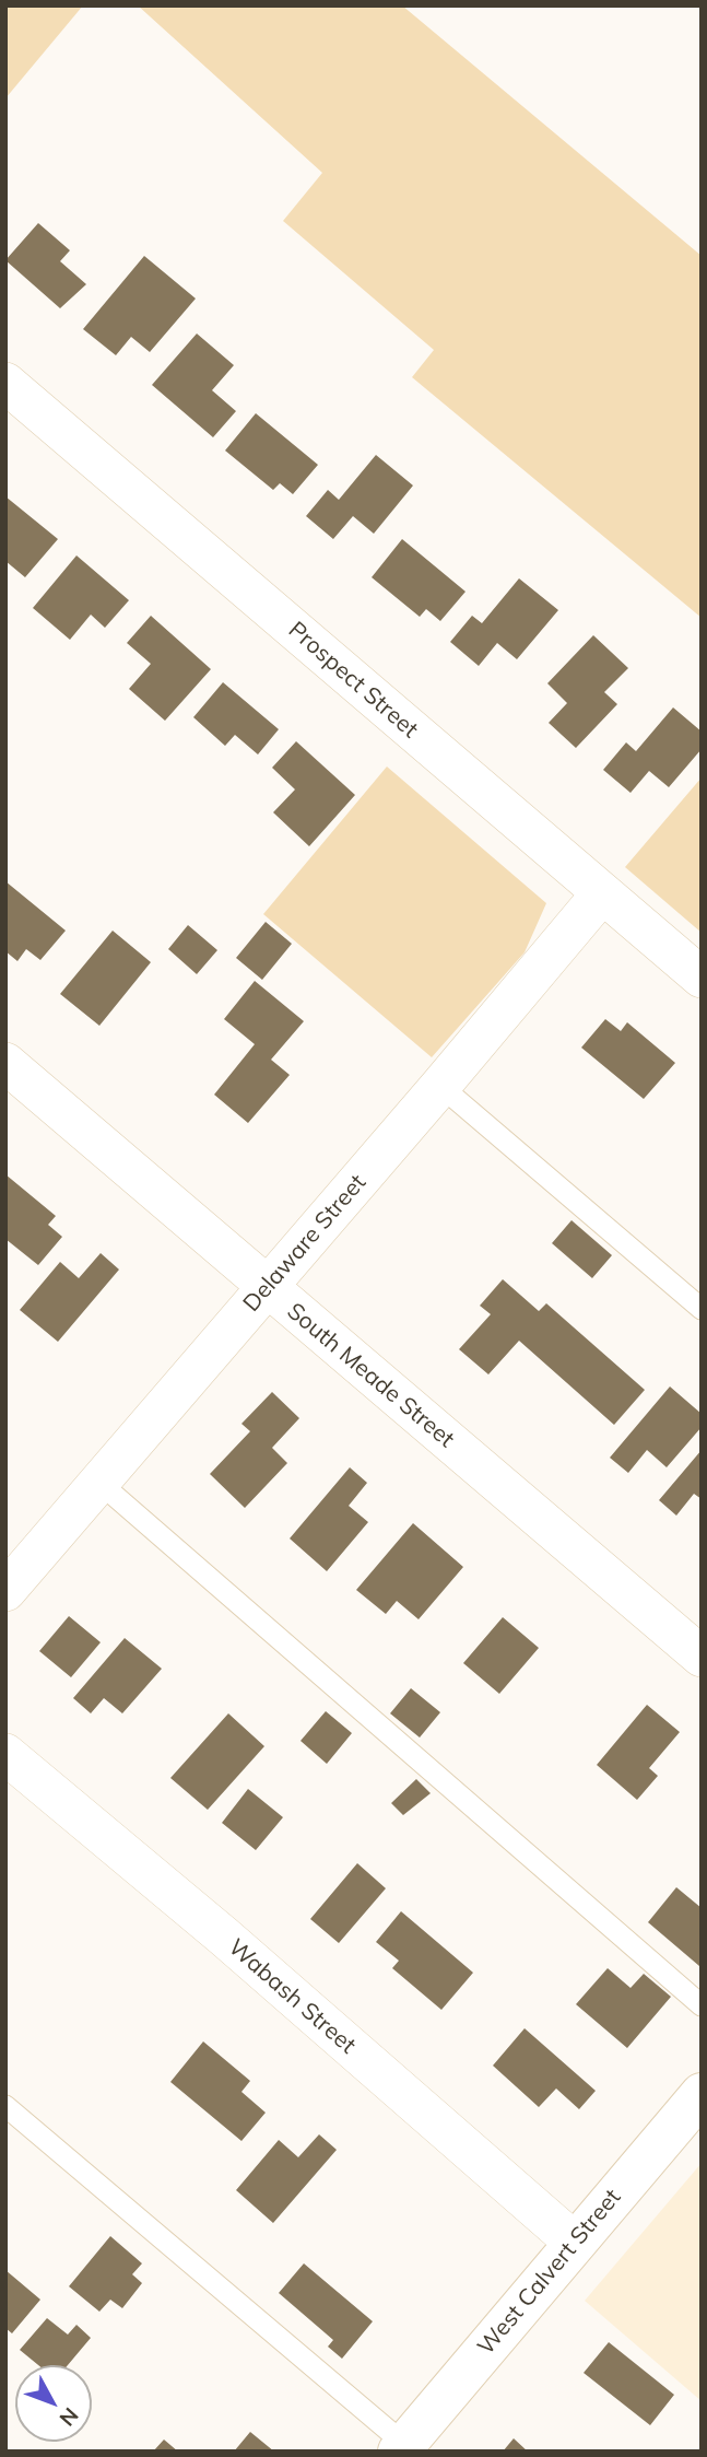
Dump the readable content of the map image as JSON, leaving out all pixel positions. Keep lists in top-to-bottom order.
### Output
{
  "streets": {
    "street": [
      "Prospect Street",
      "Delaware Street",
      "South Meade Street",
      "Wabash Street",
      "West Calvert Street"
    ]
  },
  "crossings": [
    ["Prospect Street", "Delaware Street"],
    ["Delaware Street", "South Meade Street"],
    ["Wabash Street", "West Calvert Street"]
  ],
  "north": "bottom right"
}
